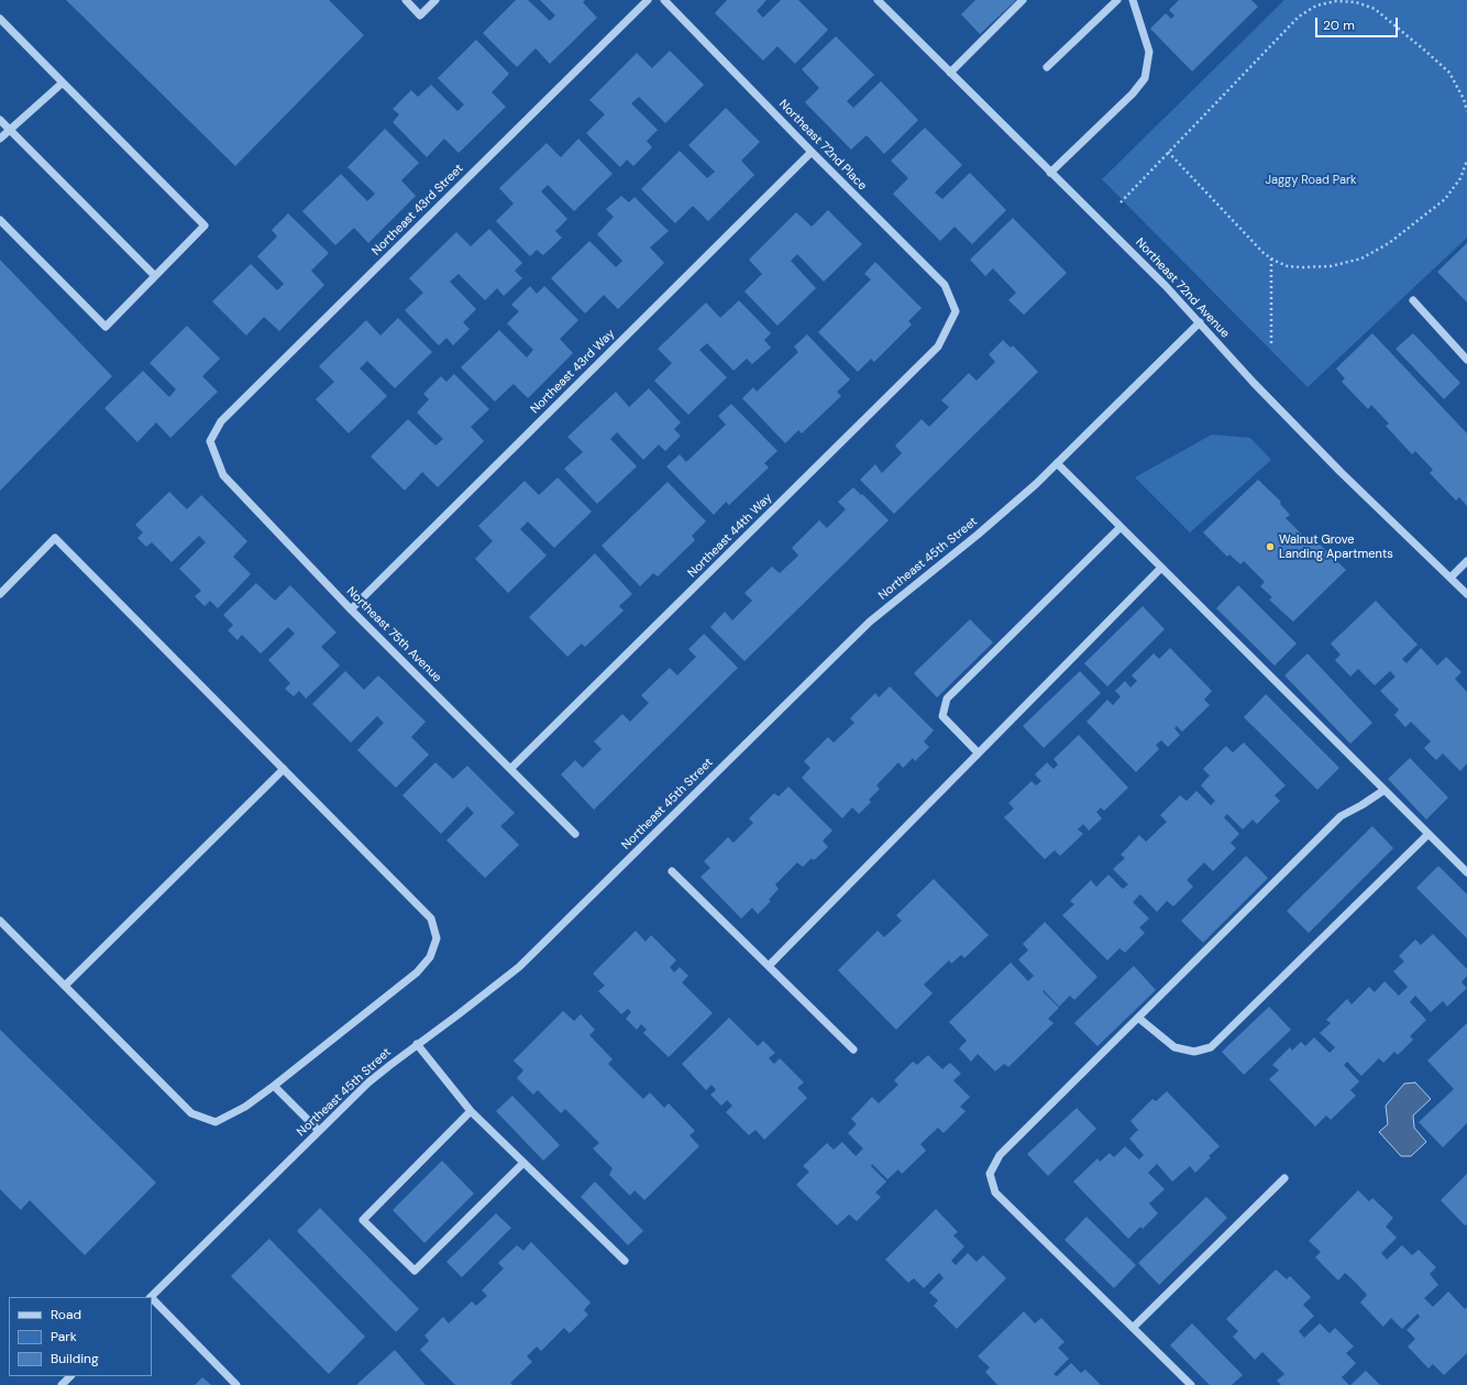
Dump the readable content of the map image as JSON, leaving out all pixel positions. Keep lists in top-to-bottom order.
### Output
{
  "streets": {
    "street": [
      "Northeast 72nd Place",
      "Northeast 43rd Street",
      "Northeast 72nd Avenue",
      "Northeast 43rd Way",
      "Northeast 44th Way",
      "Northeast 45th Street",
      "Northeast 75th Avenue"
    ]
  },
  "crossings": [
    ["Northeast 72nd Place", "Northeast 43rd Way"],
    ["Northeast 72nd Place", "Northeast 44th Way"],
    ["Northeast 43rd Street", "Northeast 75th Avenue"],
    ["Northeast 72nd Avenue", "Northeast 45th Street"],
    ["Northeast 43rd Way", "Northeast 75th Avenue"],
    ["Northeast 44th Way", "Northeast 75th Avenue"]
  ],
  "parks": ["Jaggy Road Park"],
  "places": ["Walnut Grove Landing Apartments"],
  "legend": ["Road", "Park", "Building"],
  "scale_bar": "20 m"
}
